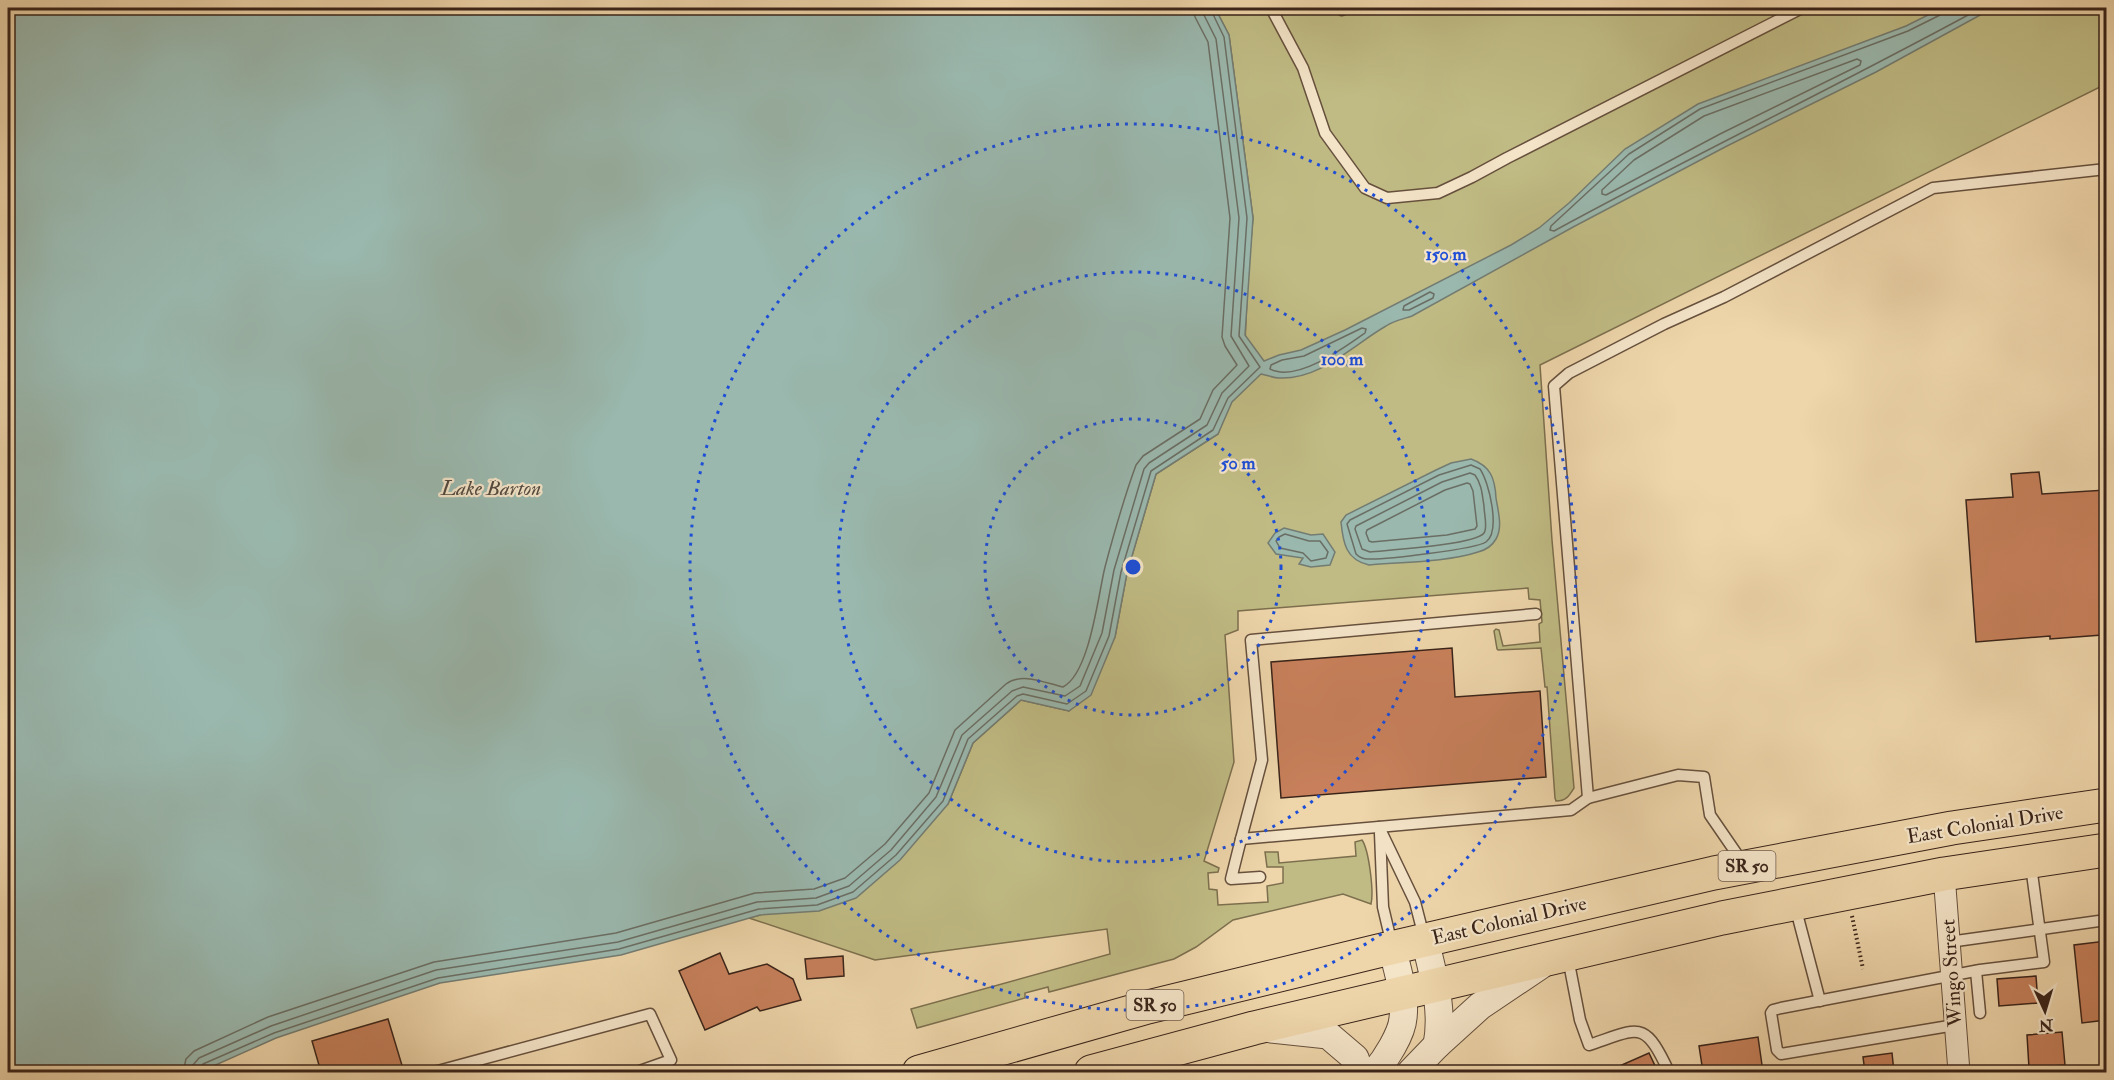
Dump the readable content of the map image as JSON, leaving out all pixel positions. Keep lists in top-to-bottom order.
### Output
{
  "streets": {
    "highway": ["East Colonial Drive", "SR 50"],
    "street": ["Wingo Street"]
  },
  "crossings": [
    ["SR 50", "Wingo Street"]
  ],
  "water": ["Lake Barton"],
  "north": "bottom",
  "rings": ["150 m", "100 m", "50 m"]
}
